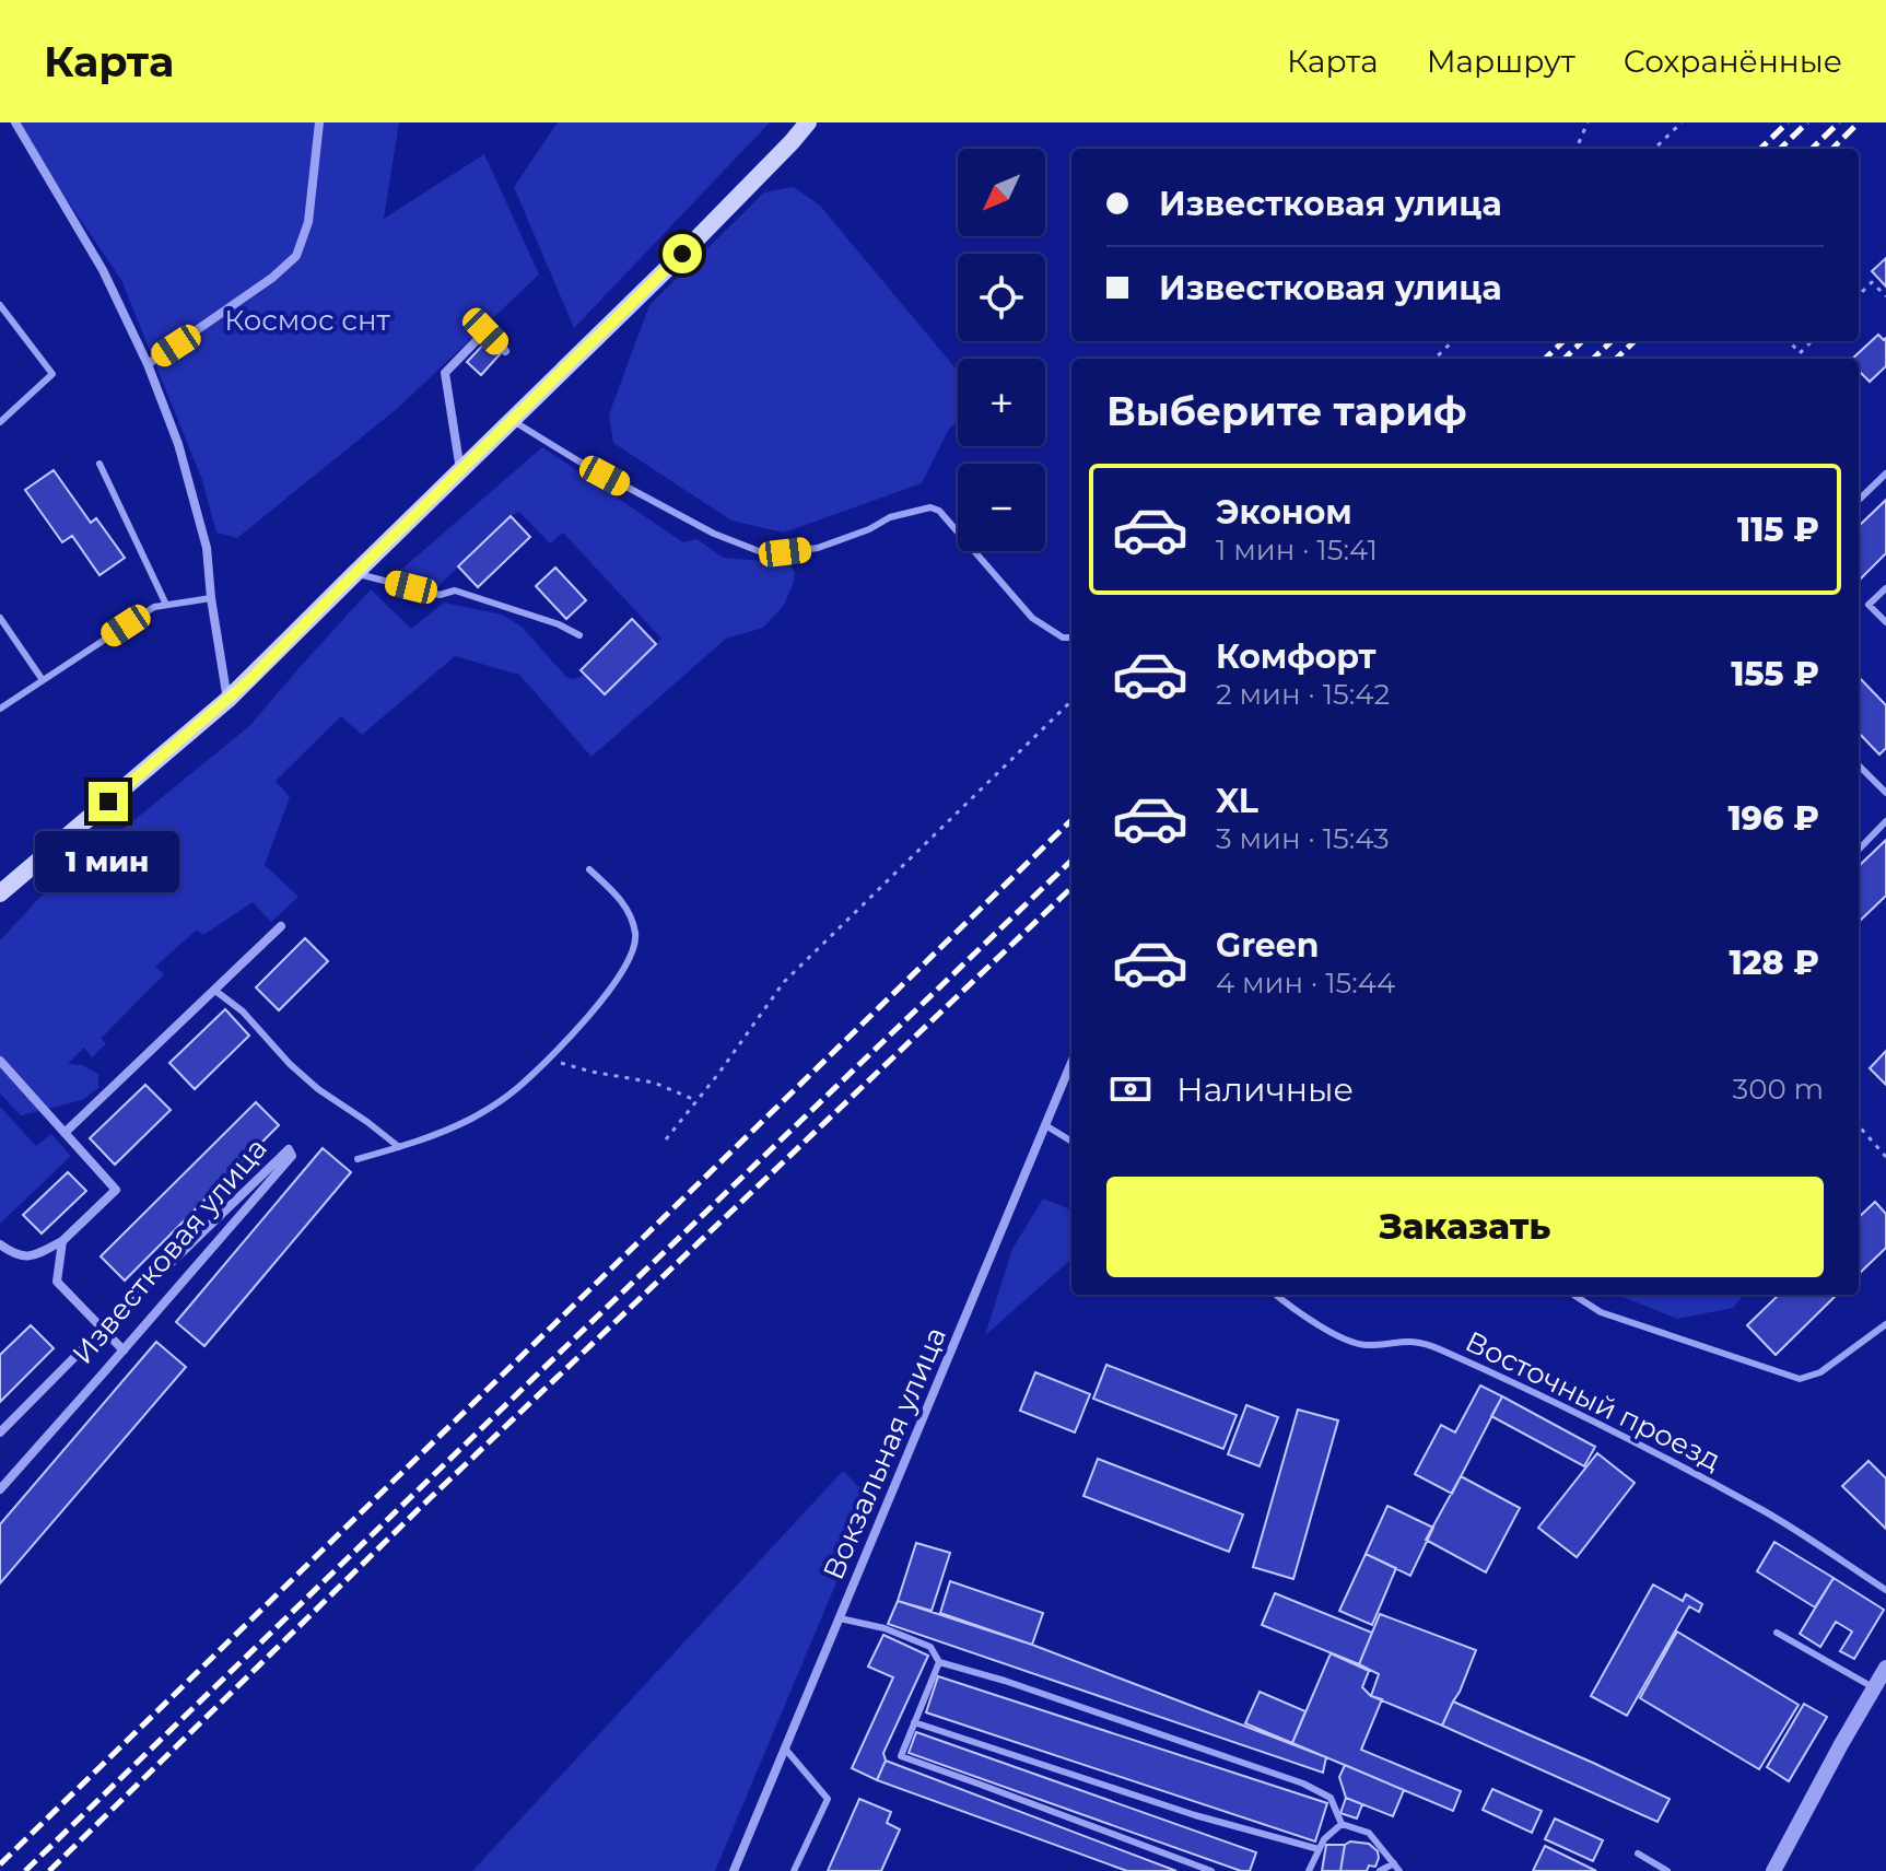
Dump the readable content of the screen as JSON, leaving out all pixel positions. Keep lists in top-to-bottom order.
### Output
{
  "streets": {
    "street": ["Известковая улица", "Вокзальная улица"],
    "lane": ["Восточный проезд"]
  },
  "parks": ["Космос снт"],
  "north": "bottom left",
  "page": {
    "header": "Карта",
    "nav": ["Карта", "Маршрут", "Сохранённые"],
    "map_buttons": ["+", "−"],
    "banner": ["Известковая улица", "Известковая улица"],
    "heading": "Выберите тариф",
    "list": [
      {
        "name": "Эконом",
        "note": "1 мин · 15:41",
        "value": "115 ₽"
      },
      {
        "name": "Комфорт",
        "note": "2 мин · 15:42",
        "value": "155 ₽"
      },
      {
        "name": "XL",
        "note": "3 мин · 15:43",
        "value": "196 ₽"
      },
      {
        "name": "Green",
        "note": "4 мин · 15:44",
        "value": "128 ₽"
      }
    ],
    "bubble": "1 мин",
    "pay": ["Наличные", "300 m"],
    "buttons": "Заказать"
  }
}
